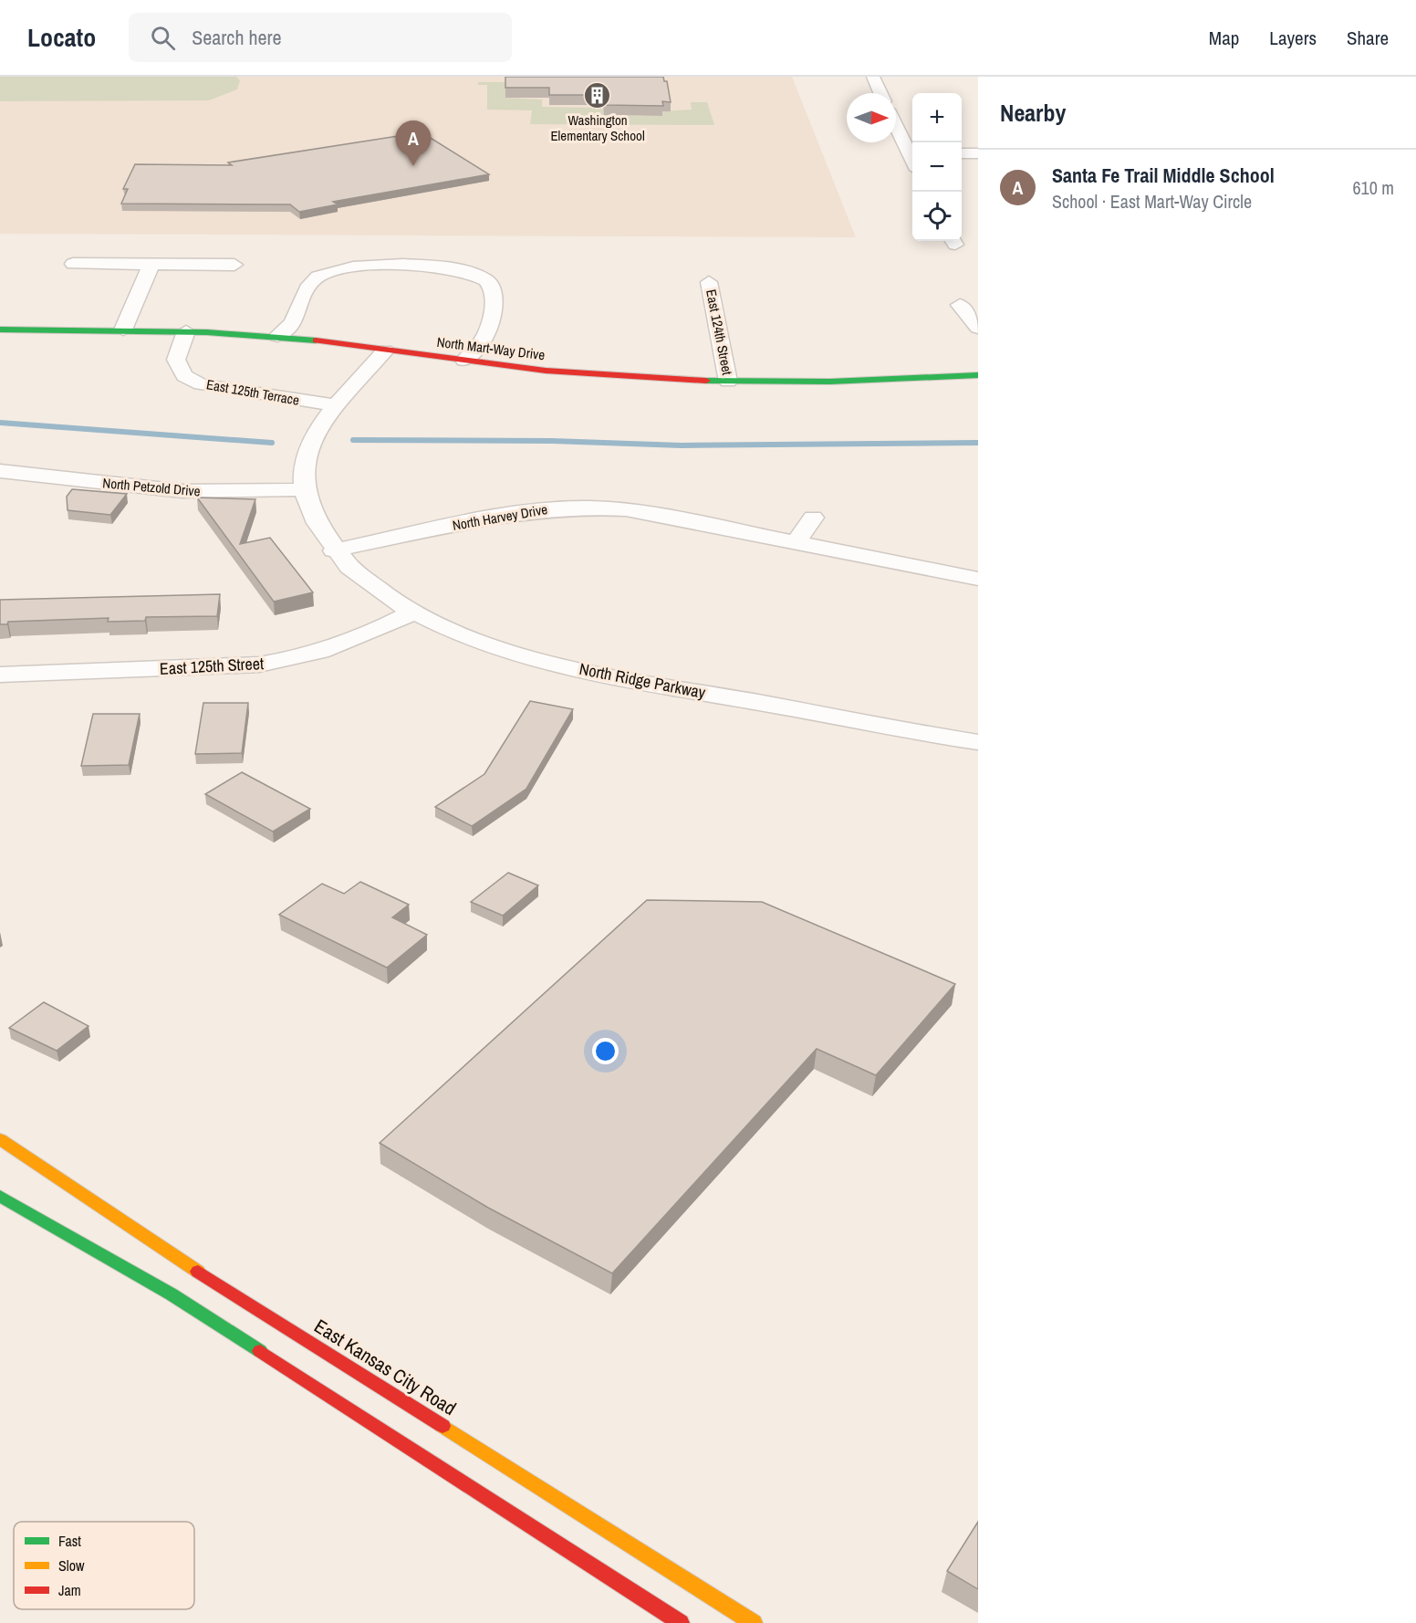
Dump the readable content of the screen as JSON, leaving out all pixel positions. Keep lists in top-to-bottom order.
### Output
{
  "streets": {
    "street": [
      "East 124th Street",
      "North Mart-Way Drive",
      "East 125th Terrace",
      "North Petzold Drive",
      "North Harvey Drive",
      "East 125th Street",
      "North Ridge Parkway",
      "East Kansas City Road"
    ]
  },
  "crossings": [
    ["East 124th Street", "North Mart-Way Drive"],
    ["North Mart-Way Drive", "East 125th Terrace"],
    ["North Harvey Drive", "North Ridge Parkway"],
    ["East 125th Street", "North Ridge Parkway"]
  ],
  "places": {
    "building": ["Washington Elementary School"]
  },
  "legend": ["Fast", "Slow", "Jam"],
  "north": "right",
  "page": {
    "header": "Locato",
    "search": "Search here",
    "nav": ["Map", "Layers", "Share"],
    "heading": "Nearby",
    "map_buttons": ["+", "−"],
    "pins": "A",
    "list": [
      {
        "mark": "A",
        "name": "Santa Fe Trail Middle School",
        "note": "School · East Mart-Way Circle",
        "value": "610 m"
      }
    ]
  }
}
